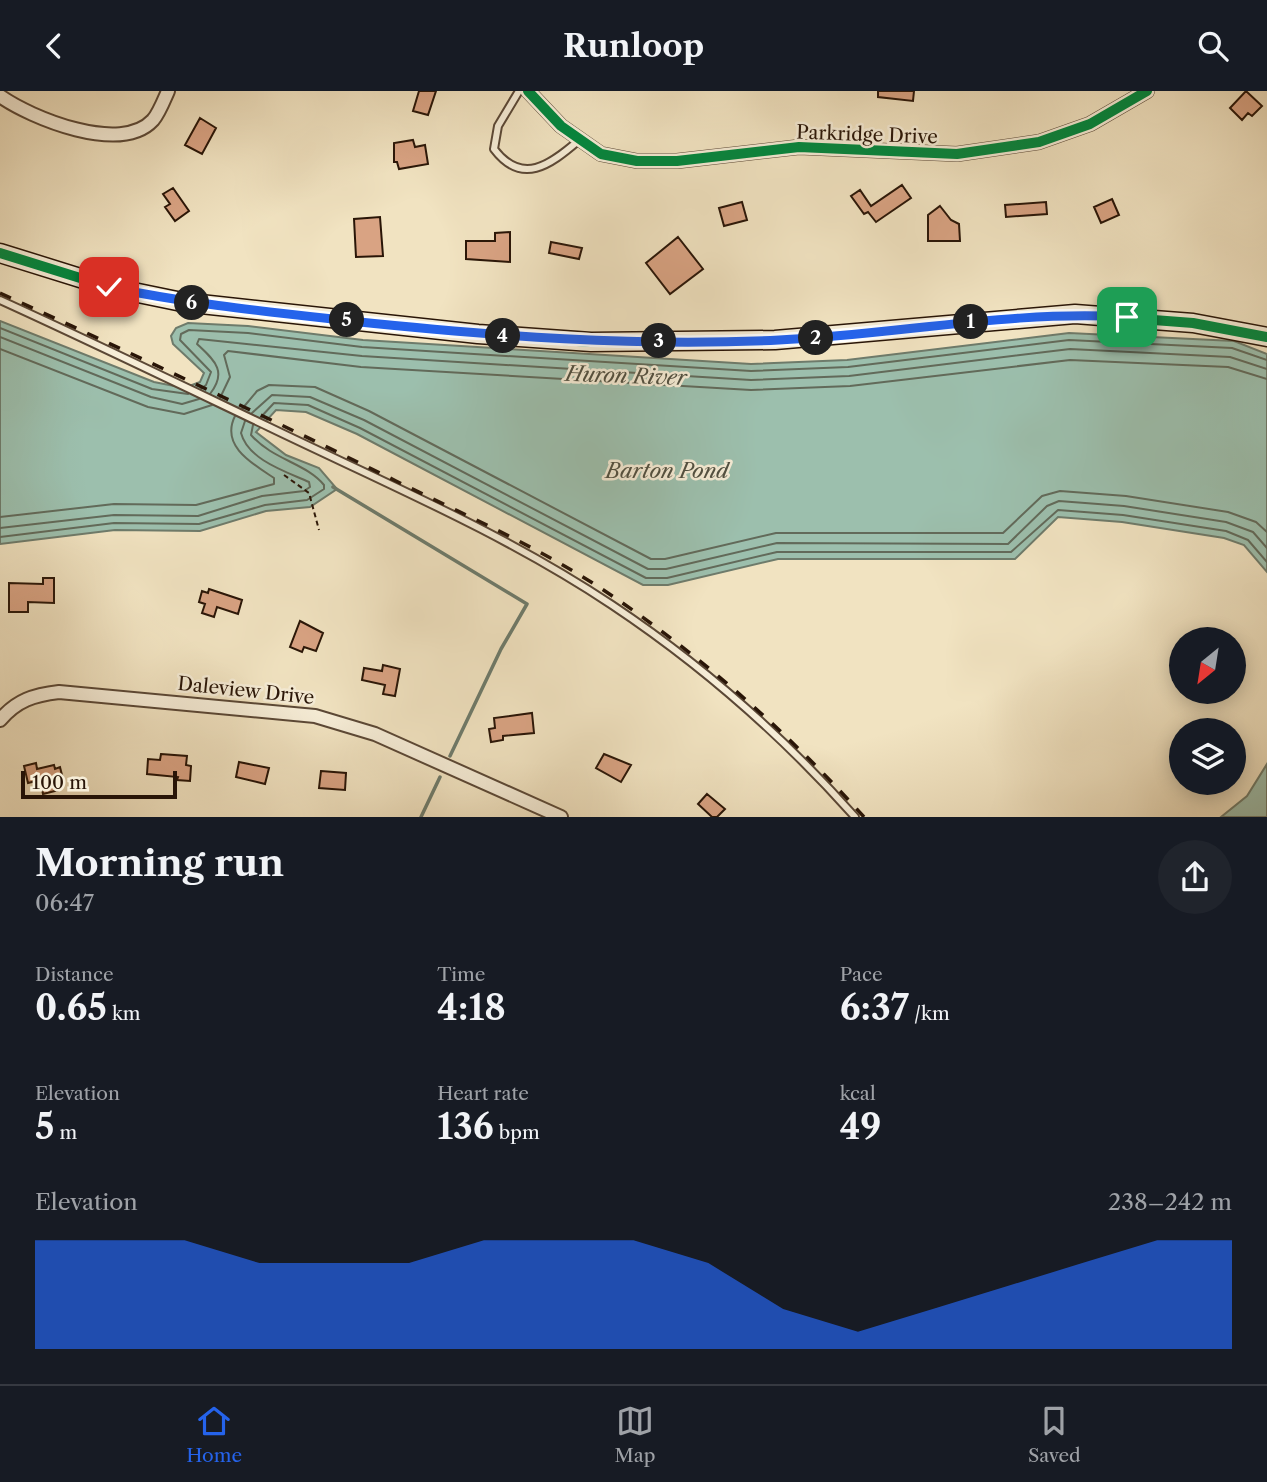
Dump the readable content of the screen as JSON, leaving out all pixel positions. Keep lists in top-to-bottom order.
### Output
{
  "streets": {
    "street": ["Parkridge Drive", "Daleview Drive"]
  },
  "water": ["Huron River", "Barton Pond"],
  "scale_bar": "100 m",
  "north": "bottom left",
  "page": {
    "header": "Runloop",
    "pins": [
      "6",
      "5",
      "1",
      "4",
      "2",
      "3"
    ],
    "scale": "100 m",
    "heading": ["Morning run", "06:47"],
    "stats": [
      ["Distance", "0.65 km"],
      ["Time", "4:18"],
      ["Pace", "6:37 /km"],
      ["Elevation", "5 m"],
      ["Heart rate", "136 bpm"],
      ["kcal", "49"]
    ],
    "chart": ["Elevation", "238–242 m"],
    "tabs": ["Home", "Map", "Saved"]
  }
}
